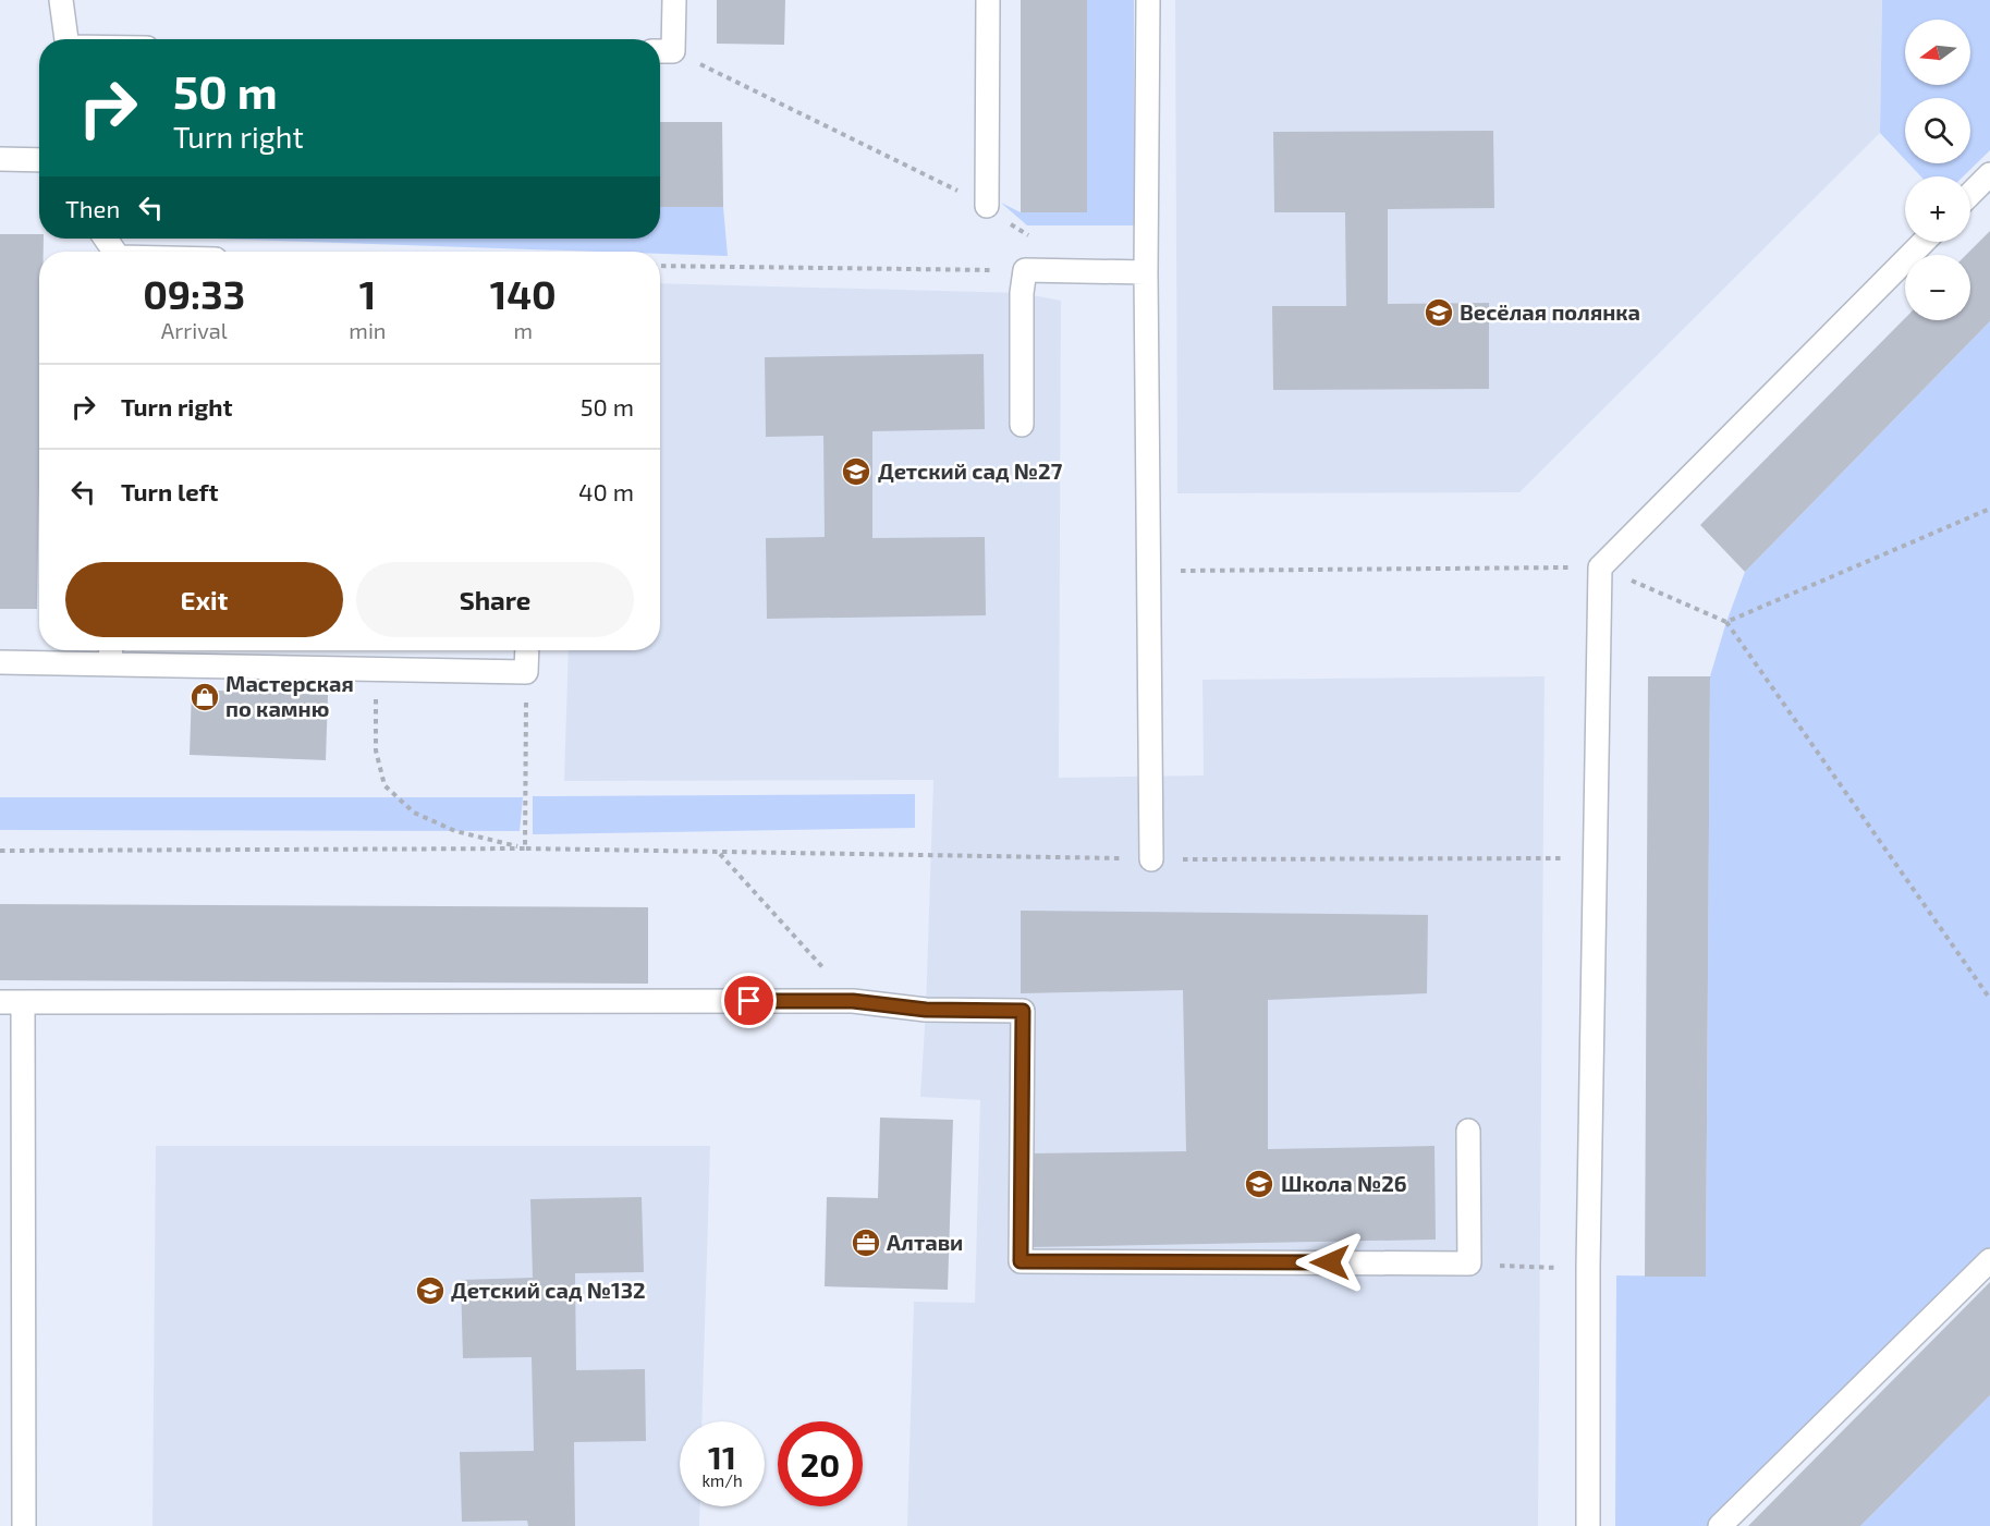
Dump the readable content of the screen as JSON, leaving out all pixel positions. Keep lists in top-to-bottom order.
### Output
{
  "places": {
    "school or university": [
      "Весёлая полянка",
      "Детский сад №27",
      "Школа №26",
      "Детский сад №132"
    ],
    "shop": ["Мастерская по камню"],
    "office": ["Алтави"]
  },
  "north": "left",
  "page": {
    "map_buttons": ["+", "−"],
    "turn": ["50 m", "Turn right"],
    "then": "Then",
    "eta": [
      "09:33",
      "Arrival",
      "1",
      "min",
      "140",
      "m"
    ],
    "list": [
      {
        "name": "Turn right",
        "value": "50 m"
      },
      {
        "name": "Turn left",
        "value": "40 m"
      }
    ],
    "buttons": ["Exit", "Share"],
    "speed": "11 km/h",
    "limit": "20"
  }
}
